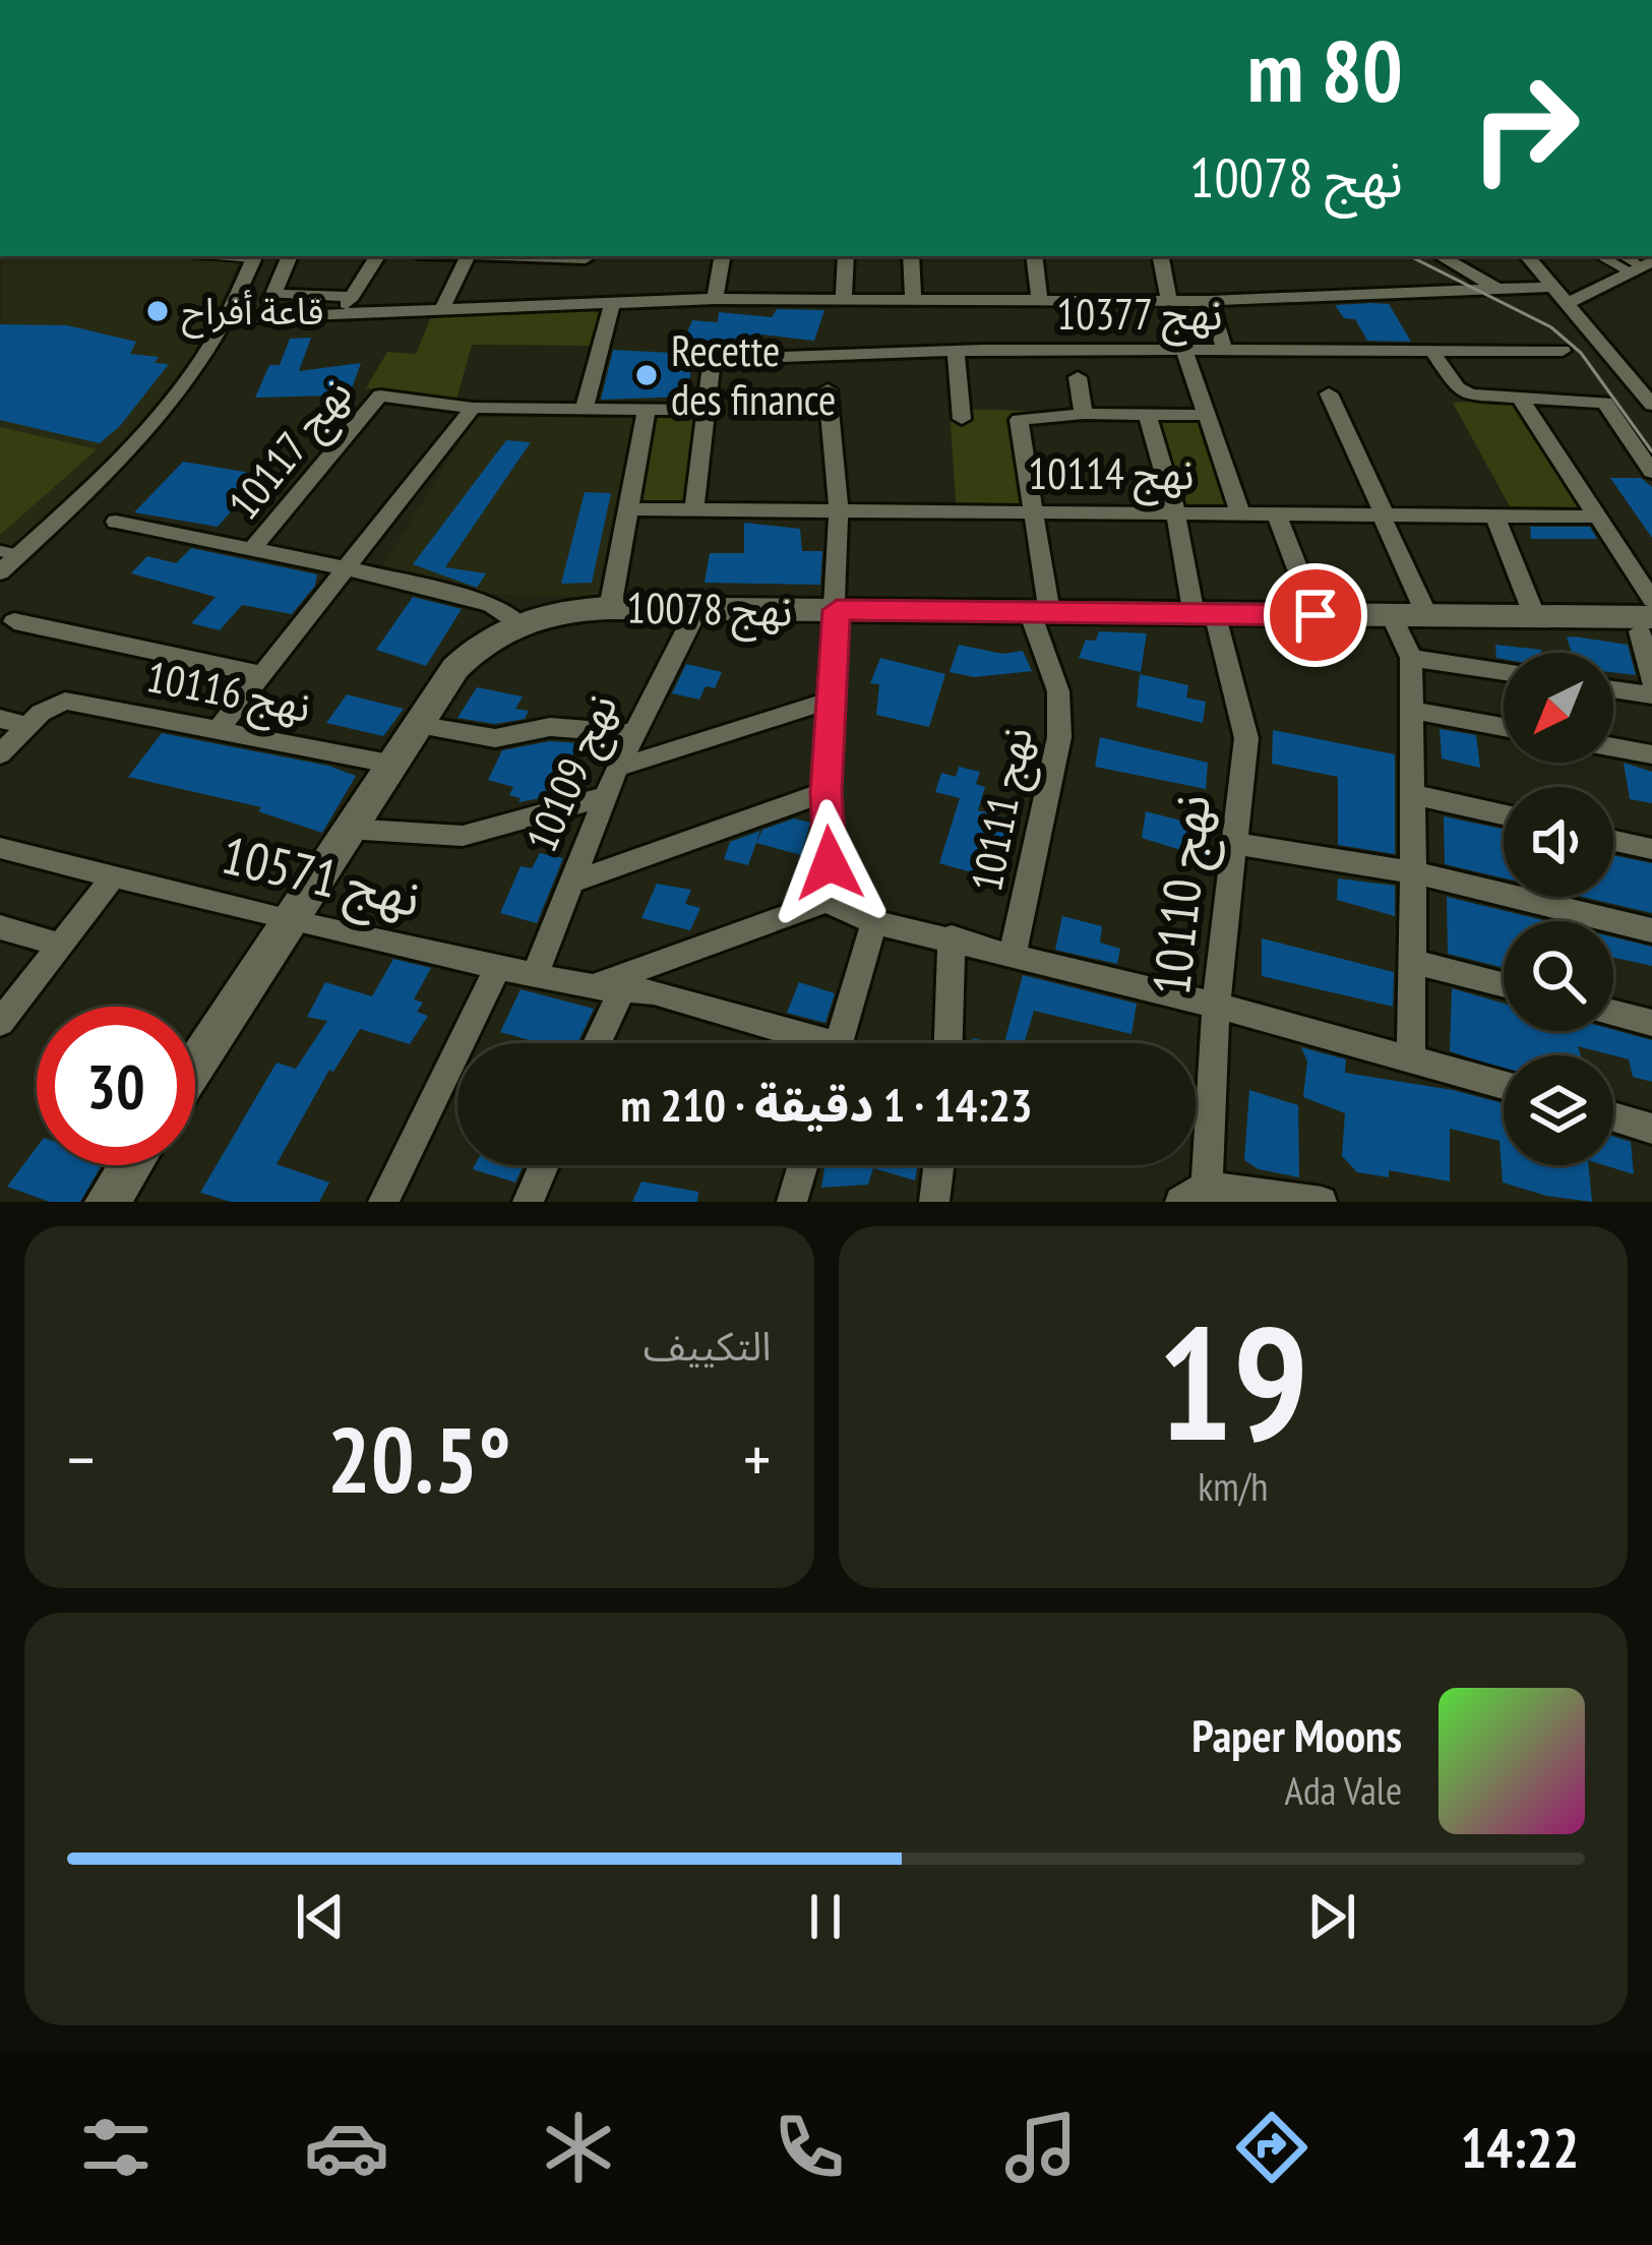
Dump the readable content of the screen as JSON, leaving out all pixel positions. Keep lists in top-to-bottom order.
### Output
{
  "streets": {
    "street": [
      "نهج 10377",
      "نهج 10117",
      "نهج 10114",
      "نهج 10078",
      "نهج 10116",
      "نهج 10109",
      "نهج 10111",
      "نهج 10571",
      "نهج 10110"
    ]
  },
  "crossings": [
    ["نهج 10377", "نهج 10117"],
    ["نهج 10117", "نهج 10078"],
    ["نهج 10114", "نهج 10111"],
    ["نهج 10114", "نهج 10110"],
    ["نهج 10078", "نهج 10116"],
    ["نهج 10078", "نهج 10109"],
    ["نهج 10078", "نهج 10111"],
    ["نهج 10078", "نهج 10571"],
    ["نهج 10078", "نهج 10110"],
    ["نهج 10109", "نهج 10571"]
  ],
  "places": ["قاعة أفراح", "Recette des finance"],
  "north": "bottom left",
  "page": {
    "turn": ["80 m", "نهج 10078"],
    "limit": "30",
    "trip": "14:23 · 1 دقيقة · 210 m",
    "tile": [
      ["19", "km/h"],
      "التكييف"
    ],
    "heat": ["−", "20.5°", "+"],
    "song": ["Paper Moons", "Ada Vale"],
    "tabs": "14:22"
  }
}
